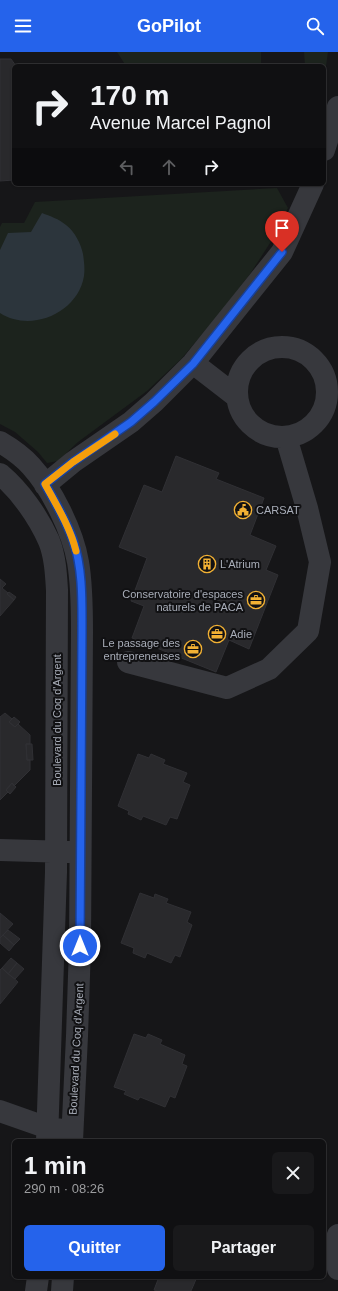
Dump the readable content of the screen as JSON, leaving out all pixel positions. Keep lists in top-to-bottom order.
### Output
{
  "streets": {
    "street": ["Boulevard du Coq d'Argent"]
  },
  "places": {
    "public building": ["CARSAT"],
    "building": ["L'Atrium"],
    "office": ["Conservatoire d'espaces naturels de PACA", "Adie", "Le passage des entrepreneuses"]
  },
  "page": {
    "header": "GoPilot",
    "turn": ["170 m", "Avenue Marcel Pagnol"],
    "heading": ["1 min", "290 m · 08:26"],
    "buttons": ["Quitter", "Partager"]
  }
}
